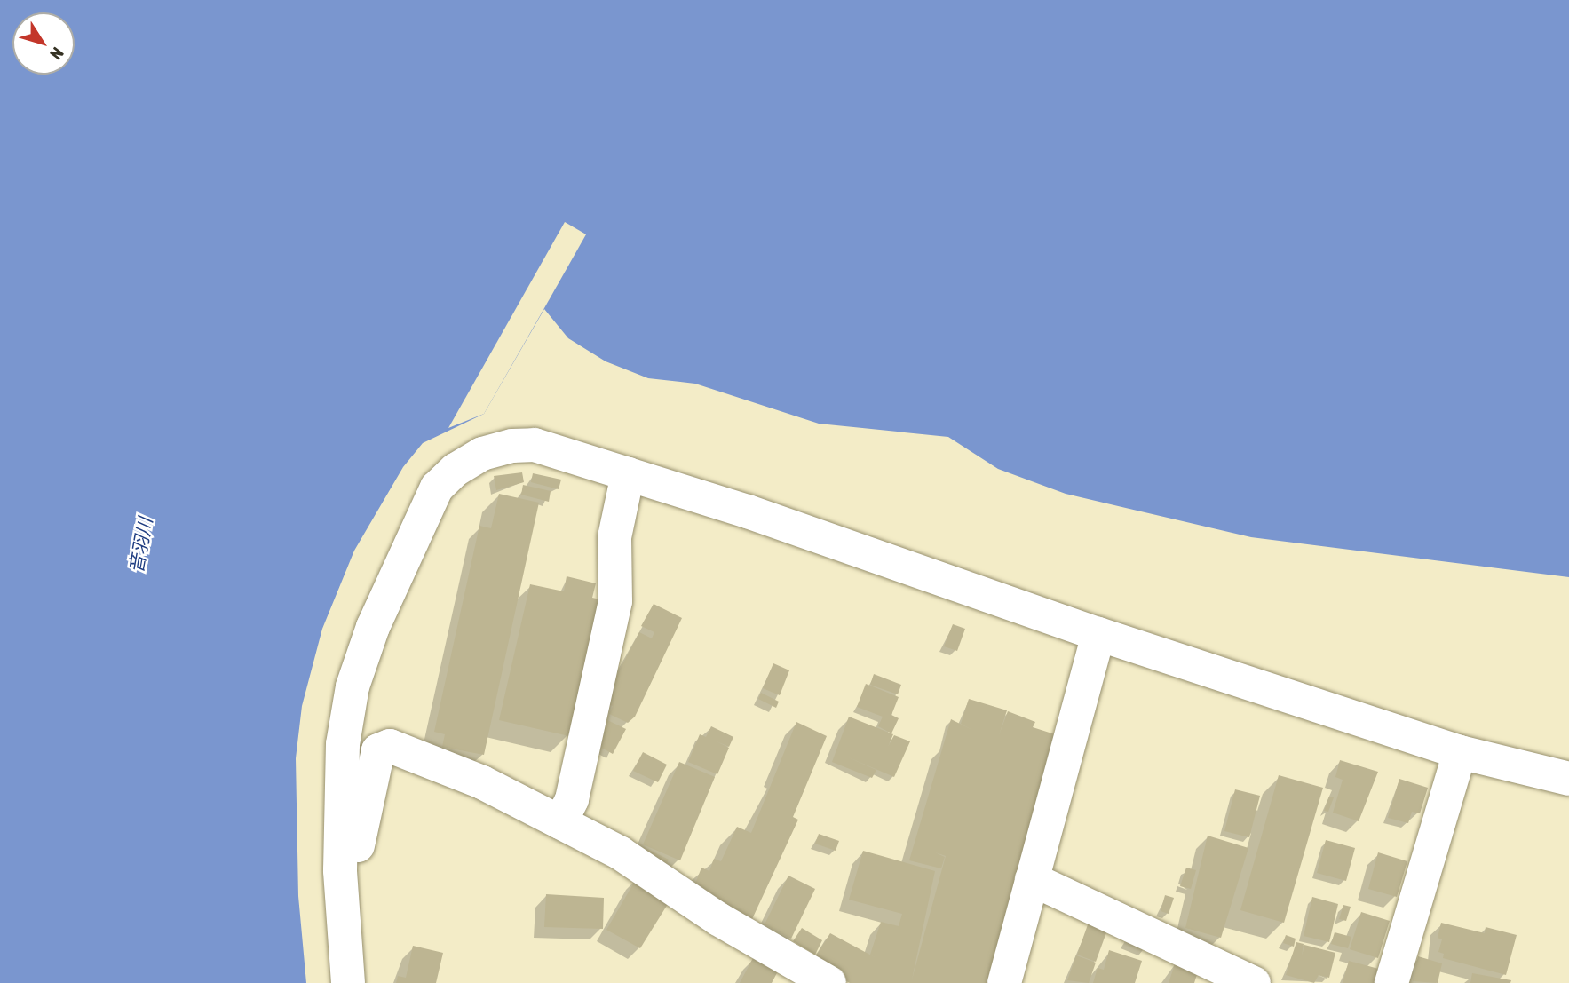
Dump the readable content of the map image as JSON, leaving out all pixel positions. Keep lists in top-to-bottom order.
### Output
{
  "water": ["音羽川"],
  "north": "bottom right"
}
